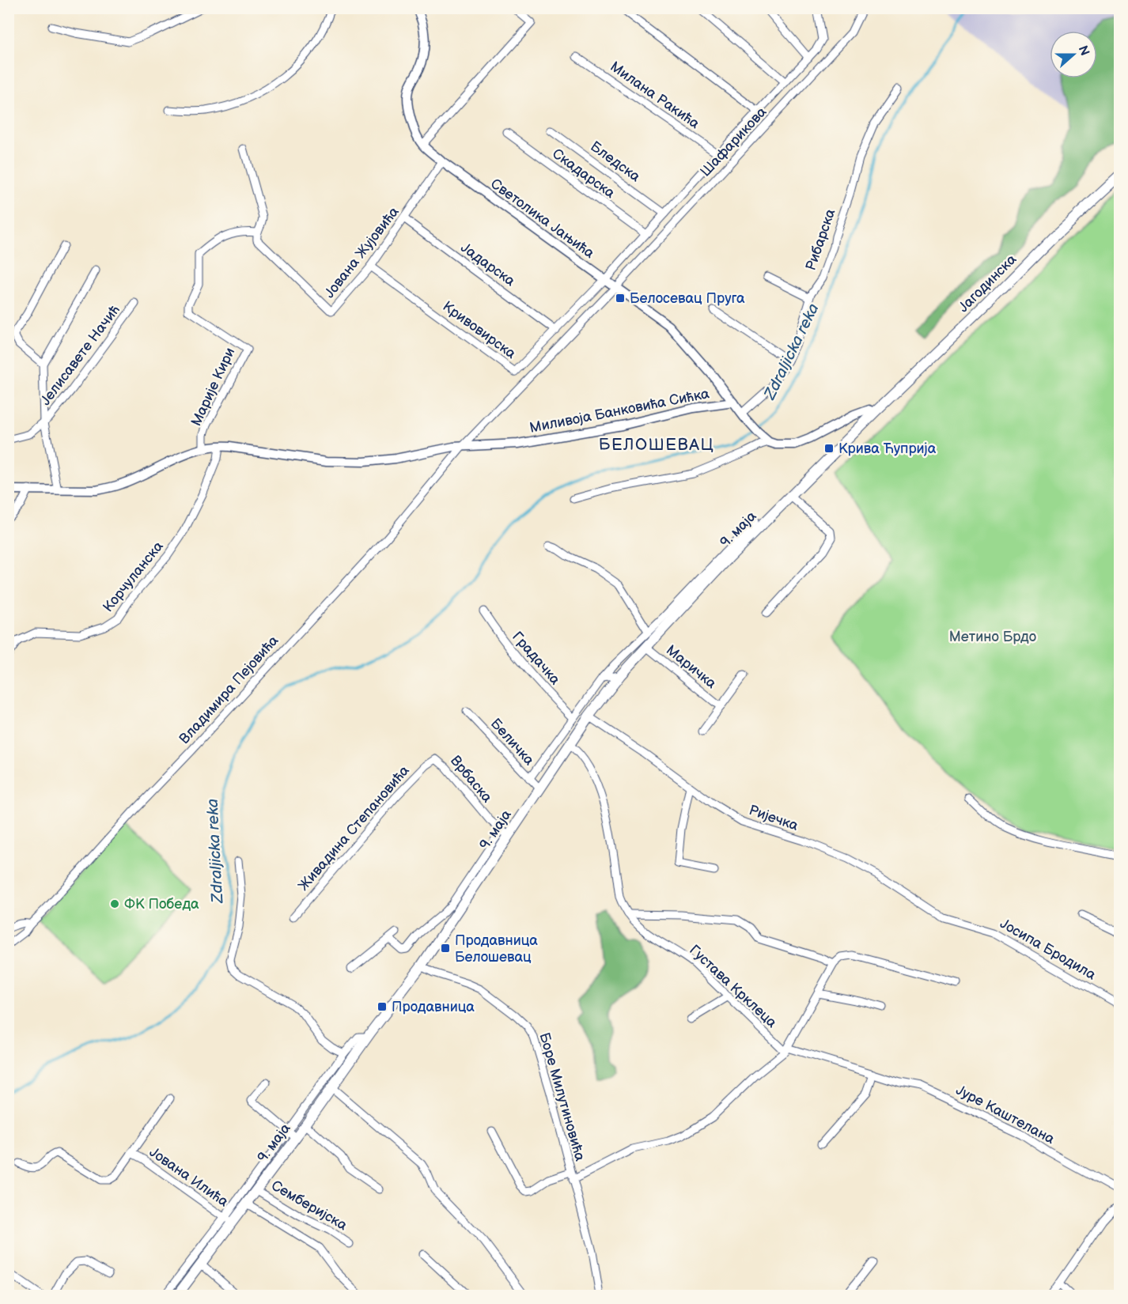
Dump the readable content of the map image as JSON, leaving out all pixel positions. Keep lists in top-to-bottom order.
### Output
{
  "streets": {
    "main road": ["Јагодинска", "9. маја"],
    "street": [
      "Милана Ракића",
      "Шафарикова",
      "Бледска",
      "Скадарска",
      "Светолика Јањића",
      "Рибарска",
      "Јована Жујовића",
      "Јадарска",
      "Кривовирска",
      "Јелисавете Начић",
      "Марије Кири",
      "Миливоја Банковића Сићка",
      "Корчуланска",
      "Градачка",
      "Маричка",
      "Владимира Пејовића",
      "Беличка",
      "Врбаска",
      "Ријечка",
      "Живадина Степановића",
      "Јосипа Бродила",
      "Густава Крклеца",
      "Боре Милутиновића",
      "Јуре Каштелана",
      "Јована Илића",
      "Семберијска"
    ]
  },
  "crossings": [
    ["Милана Ракића", "Кривовирска"],
    ["Шафарикова", "Светолика Јањића"],
    ["Шафарикова", "Миливоја Банковића Сићка"],
    ["Шафарикова", "Владимира Пејовића"],
    ["Бледска", "Кривовирска"],
    ["Скадарска", "Кривовирска"],
    ["Светолика Јањића", "Рибарска"],
    ["Светолика Јањића", "Јована Жујовића"],
    ["Светолика Јањића", "Кривовирска"],
    ["Светолика Јањића", "Миливоја Банковића Сићка"],
    ["Јована Жујовића", "Јадарска"],
    ["Јована Жујовића", "Кривовирска"],
    ["Јована Жујовића", "Марије Кири"],
    ["Јадарска", "Кривовирска"],
    ["Јагодинска", "9. маја"],
    ["Марије Кири", "Миливоја Банковића Сићка"],
    ["Миливоја Банковића Сићка", "Корчуланска"],
    ["Миливоја Банковића Сићка", "Владимира Пејовића"],
    ["9. маја", "Маричка"],
    ["9. маја", "Беличка"],
    ["9. маја", "Врбаска"],
    ["9. маја", "Ријечка"],
    ["9. маја", "Густава Крклеца"],
    ["9. маја", "Боре Милутиновића"],
    ["9. маја", "Јована Илића"],
    ["9. маја", "Семберијска"],
    ["Врбаска", "Живадина Степановића"],
    ["Ријечка", "Јосипа Бродила"],
    ["Густава Крклеца", "Јуре Каштелана"]
  ],
  "districts": ["БЕЛОШЕВАЦ"],
  "water": ["Zdraljicka reka"],
  "parks": ["Метино Брдо"],
  "places": {
    "transit": [
      "Белосевац Пруга",
      "Крива Ћуприја",
      "Продавница Белошевац",
      "Продавница"
    ],
    "other": ["ФК Победа"]
  },
  "north": "right"
}
